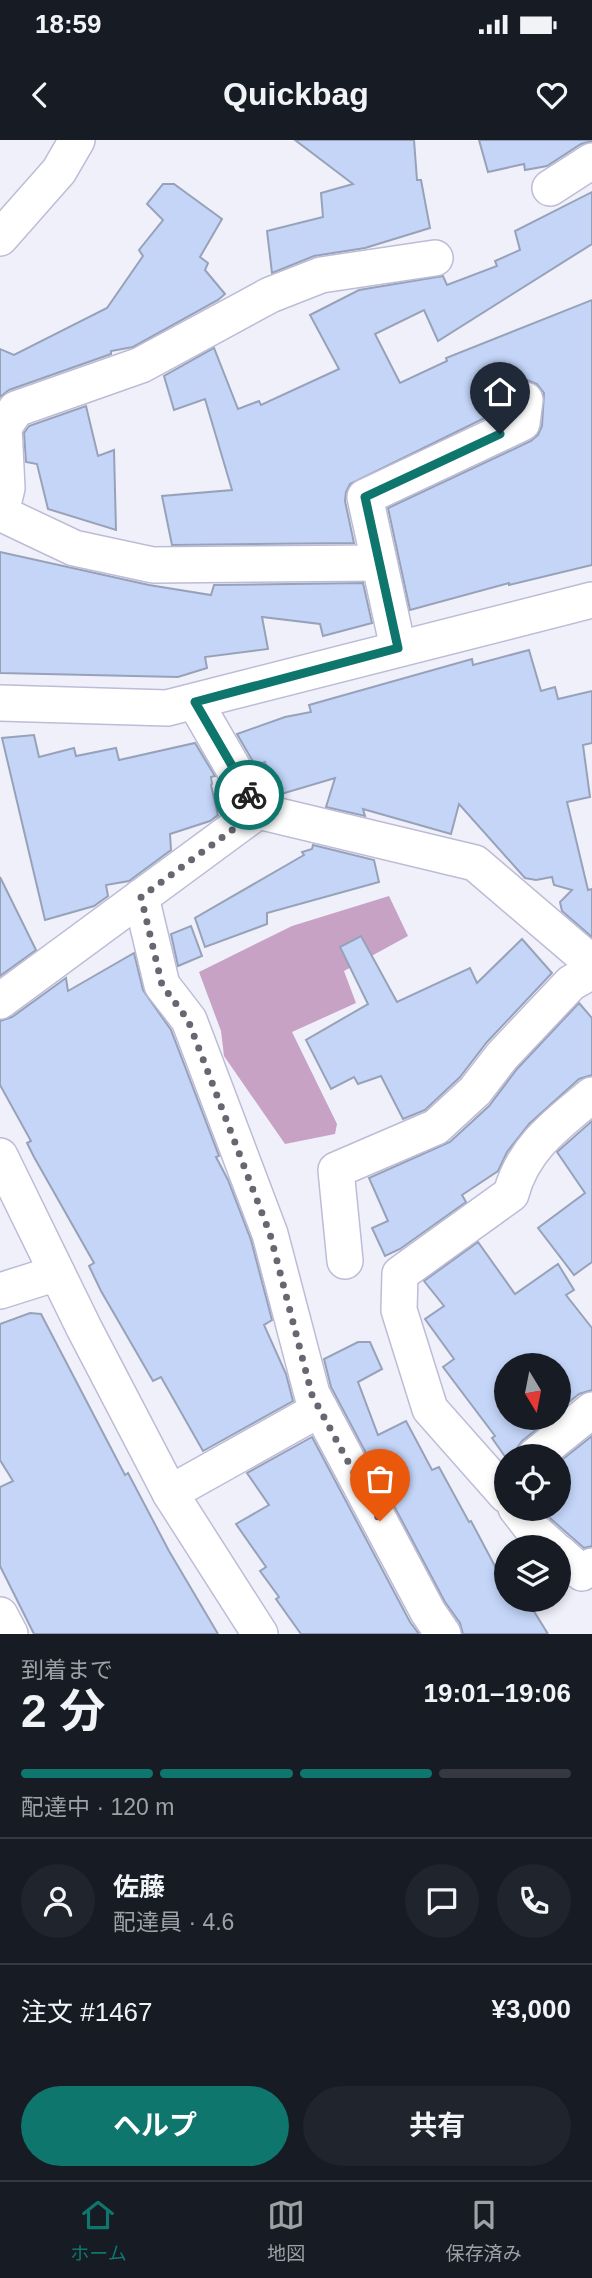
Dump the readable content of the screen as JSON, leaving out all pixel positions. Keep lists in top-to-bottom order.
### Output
{
  "north": "bottom",
  "page": {
    "status": "18:59",
    "header": "Quickbag",
    "heading": ["2 分", "到着まで", "19:01–19:06"],
    "panel": [
      "佐藤",
      "配達員 · 4.6",
      "注文 #1467",
      "¥3,000"
    ],
    "bar": "配達中 · 120 m",
    "buttons": ["ヘルプ", "共有"],
    "tabs": ["ホーム", "地図", "保存済み"]
  }
}
